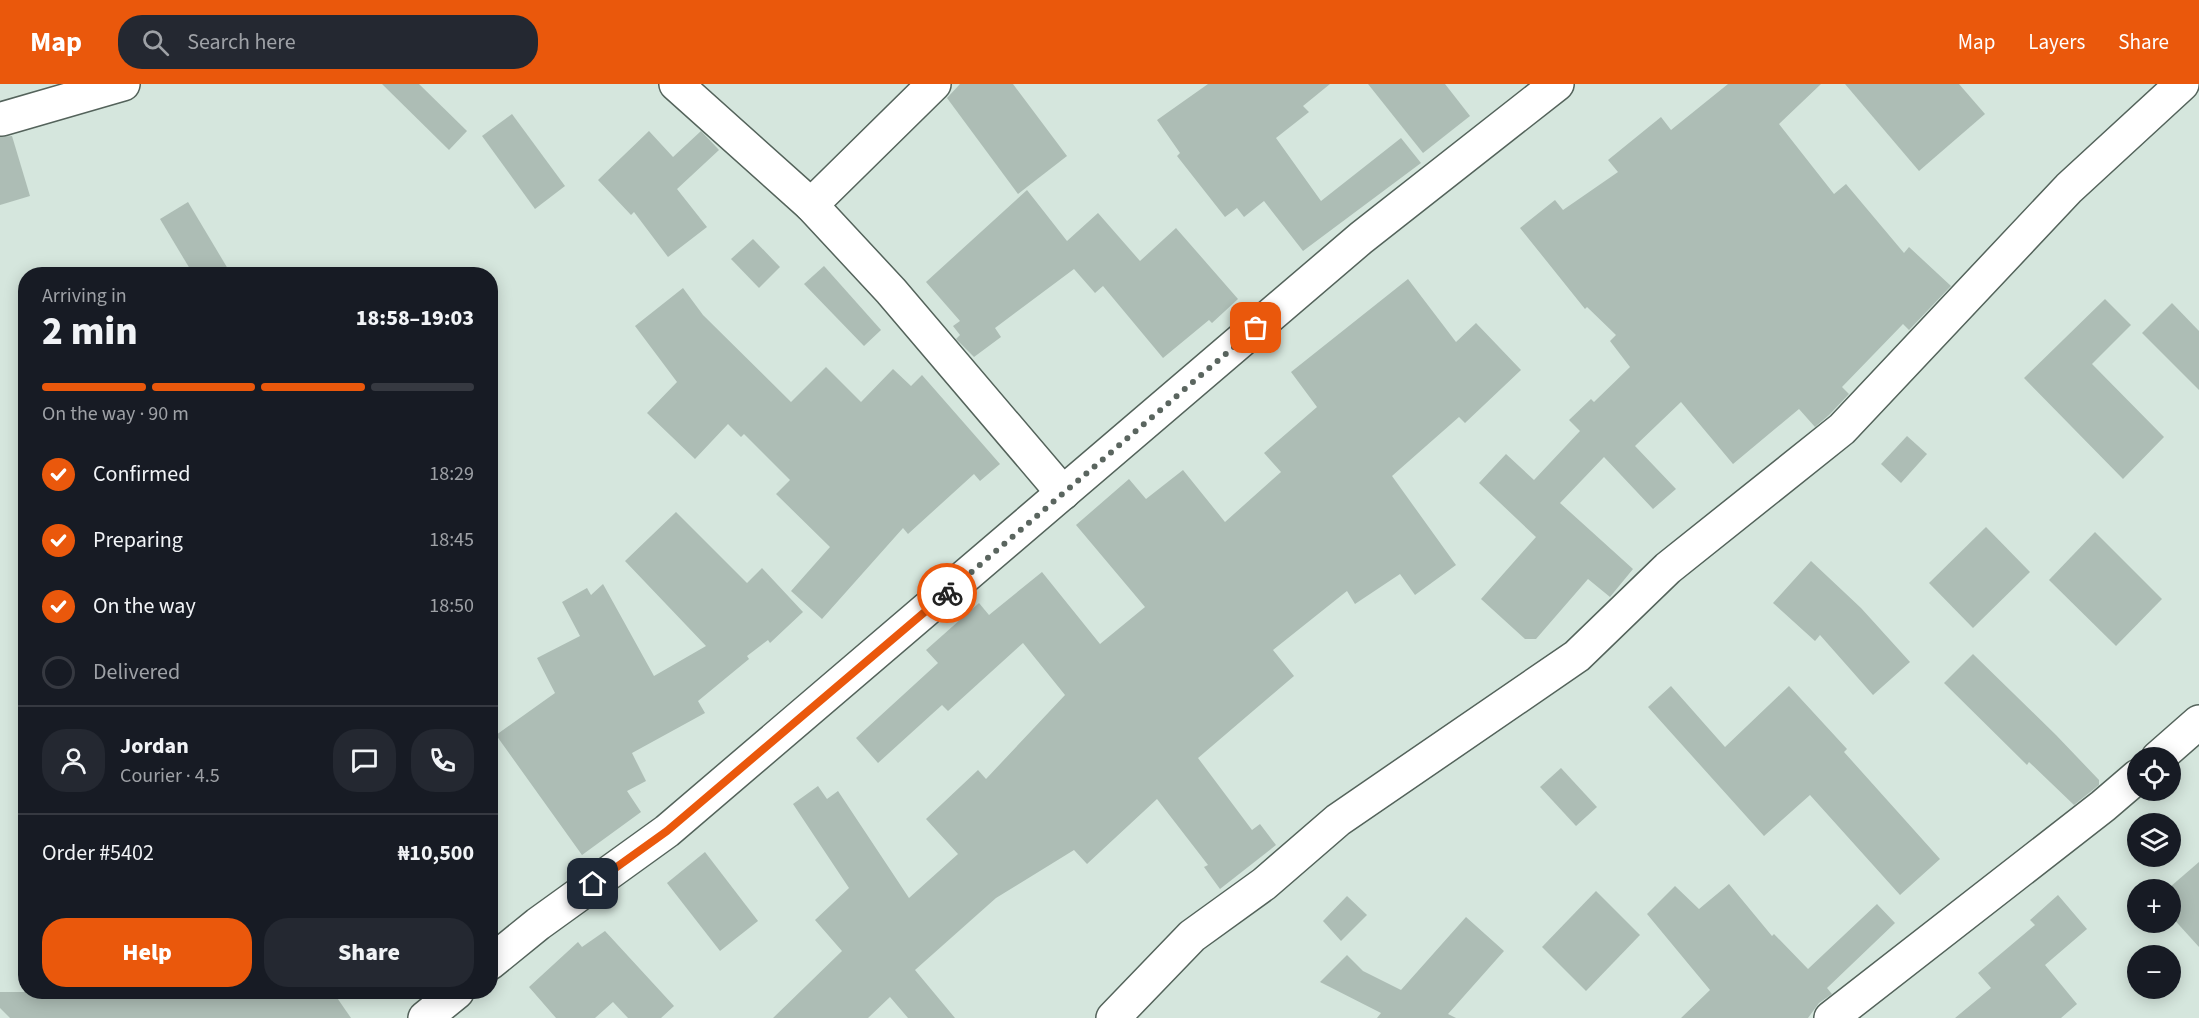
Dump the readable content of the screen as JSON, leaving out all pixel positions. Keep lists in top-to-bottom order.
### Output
{
  "page": {
    "header": "Map",
    "search": "Search here",
    "nav": ["Map", "Layers", "Share"],
    "heading": ["2 min", "Arriving in", "18:58–19:03"],
    "panel": [
      "Jordan",
      "Courier · 4.5",
      "Order #5402",
      "₦10,500"
    ],
    "bar": "On the way · 90 m",
    "list": [
      ["Confirmed", "18:29"],
      ["Preparing", "18:45"],
      ["On the way", "18:50"],
      "Delivered"
    ],
    "map_buttons": ["+", "−"],
    "buttons": ["Help", "Share"]
  }
}
